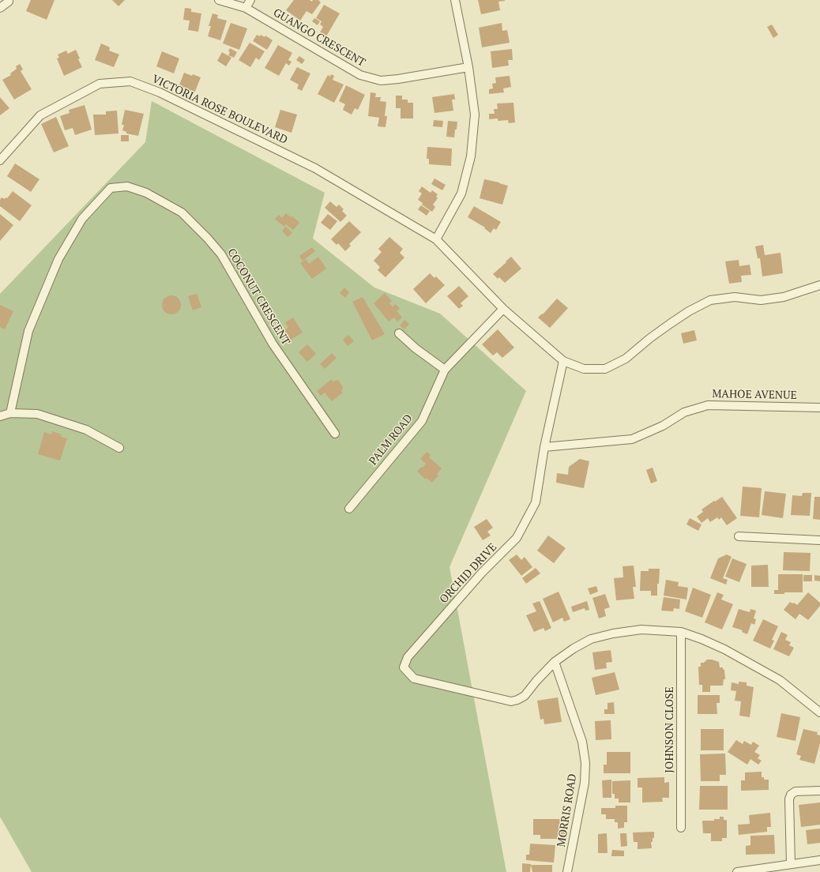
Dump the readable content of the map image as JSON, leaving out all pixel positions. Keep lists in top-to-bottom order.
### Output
{
  "streets": {
    "street": [
      "GUANGO CRESCENT",
      "VICTORIA ROSE BOULEVARD",
      "COCONUT CRESCENT",
      "MAHOE AVENUE",
      "PALM ROAD",
      "ORCHID DRIVE",
      "JOHNSON CLOSE",
      "MORRIS ROAD"
    ]
  },
  "crossings": [
    ["VICTORIA ROSE BOULEVARD", "PALM ROAD"],
    ["VICTORIA ROSE BOULEVARD", "ORCHID DRIVE"],
    ["MAHOE AVENUE", "ORCHID DRIVE"],
    ["ORCHID DRIVE", "MORRIS ROAD"]
  ]
}
